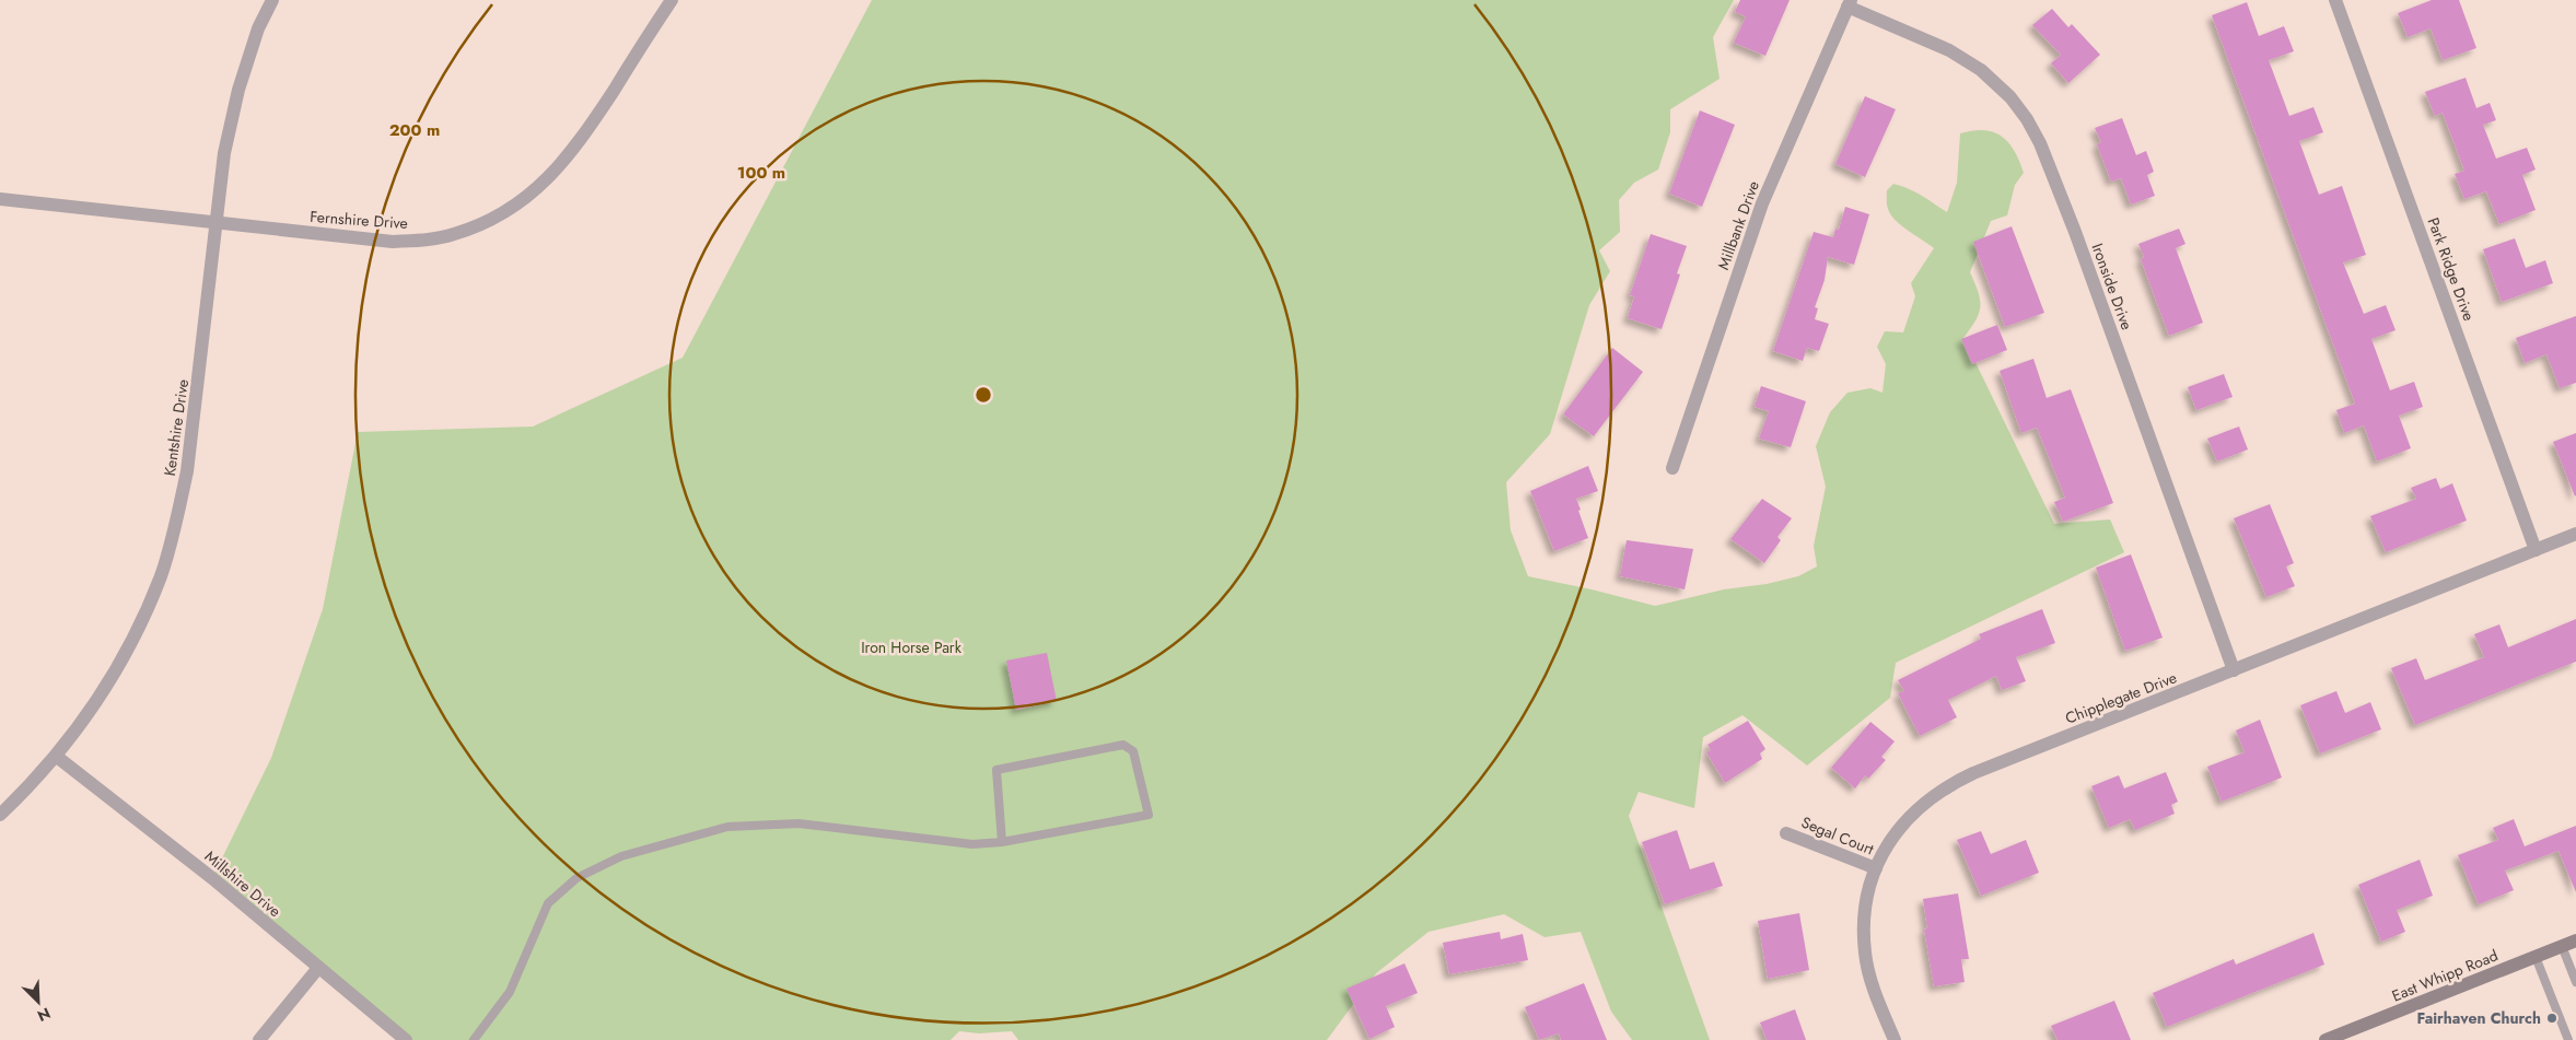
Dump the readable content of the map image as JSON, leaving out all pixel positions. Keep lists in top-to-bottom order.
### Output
{
  "streets": {
    "main road": ["East Whipp Road"],
    "street": [
      "Fernshire Drive",
      "Millbank Drive",
      "Park Ridge Drive",
      "Ironside Drive",
      "Kentshire Drive",
      "Chipplegate Drive",
      "Segal Court",
      "Millshire Drive"
    ]
  },
  "crossings": [
    ["Fernshire Drive", "Kentshire Drive"],
    ["Millbank Drive", "Ironside Drive"],
    ["Park Ridge Drive", "Chipplegate Drive"],
    ["Ironside Drive", "Chipplegate Drive"],
    ["Kentshire Drive", "Millshire Drive"],
    ["Chipplegate Drive", "Segal Court"]
  ],
  "parks": ["Iron Horse Park"],
  "places": ["Fairhaven Church"],
  "north": "bottom right",
  "rings": ["200 m", "100 m"]
}
